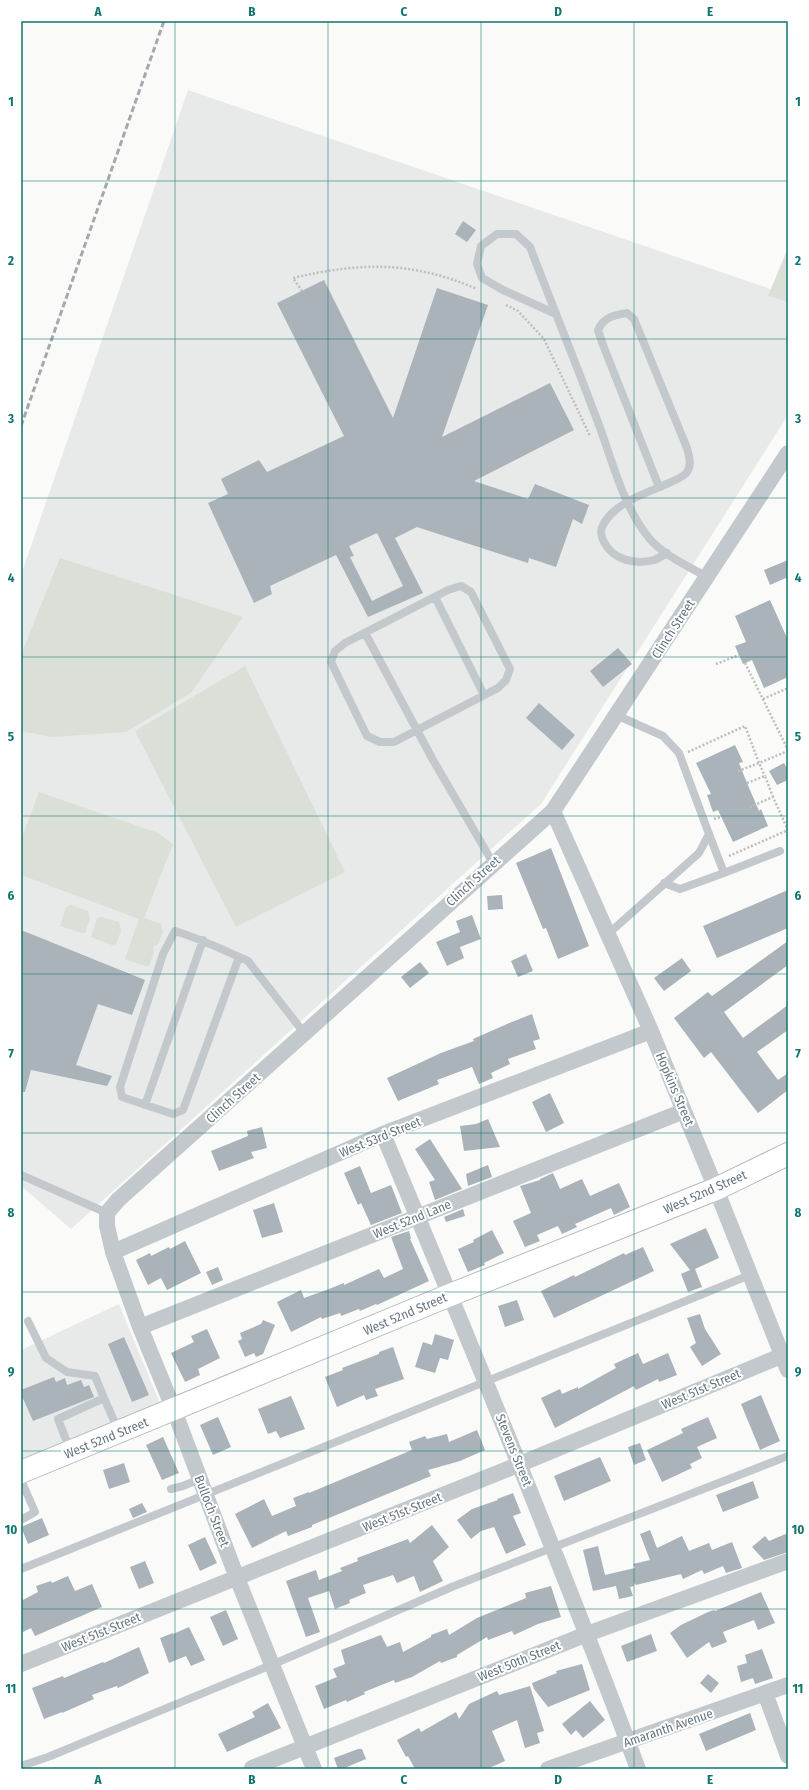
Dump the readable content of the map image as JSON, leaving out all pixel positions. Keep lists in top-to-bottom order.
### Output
{
  "streets": {
    "main road": ["West 52nd Street"],
    "street": [
      "Clinch Street",
      "Hopkins Street",
      "West 53rd Street",
      "West 52nd Lane",
      "West 51st Street",
      "Stevens Street",
      "Bulloch Street",
      "West 50th Street",
      "Amaranth Avenue"
    ]
  },
  "crossings": [
    ["Clinch Street", "Hopkins Street"],
    ["Hopkins Street", "West 53rd Street"],
    ["Hopkins Street", "West 52nd Street"],
    ["Hopkins Street", "West 52nd Lane"],
    ["Hopkins Street", "West 51st Street"],
    ["West 53rd Street", "Stevens Street"],
    ["West 53rd Street", "Bulloch Street"],
    ["West 52nd Street", "Stevens Street"],
    ["West 52nd Street", "Bulloch Street"],
    ["West 52nd Lane", "Stevens Street"],
    ["West 52nd Lane", "Bulloch Street"],
    ["West 51st Street", "Stevens Street"],
    ["West 51st Street", "Bulloch Street"],
    ["Stevens Street", "West 50th Street"],
    ["Stevens Street", "Amaranth Avenue"],
    ["Bulloch Street", "West 50th Street"]
  ],
  "grid": {
    "columns": [
      "A",
      "B",
      "C",
      "D",
      "E"
    ],
    "rows": [
      "1",
      "2",
      "3",
      "4",
      "5",
      "6",
      "7",
      "8",
      "9",
      "10",
      "11"
    ]
  }
}
